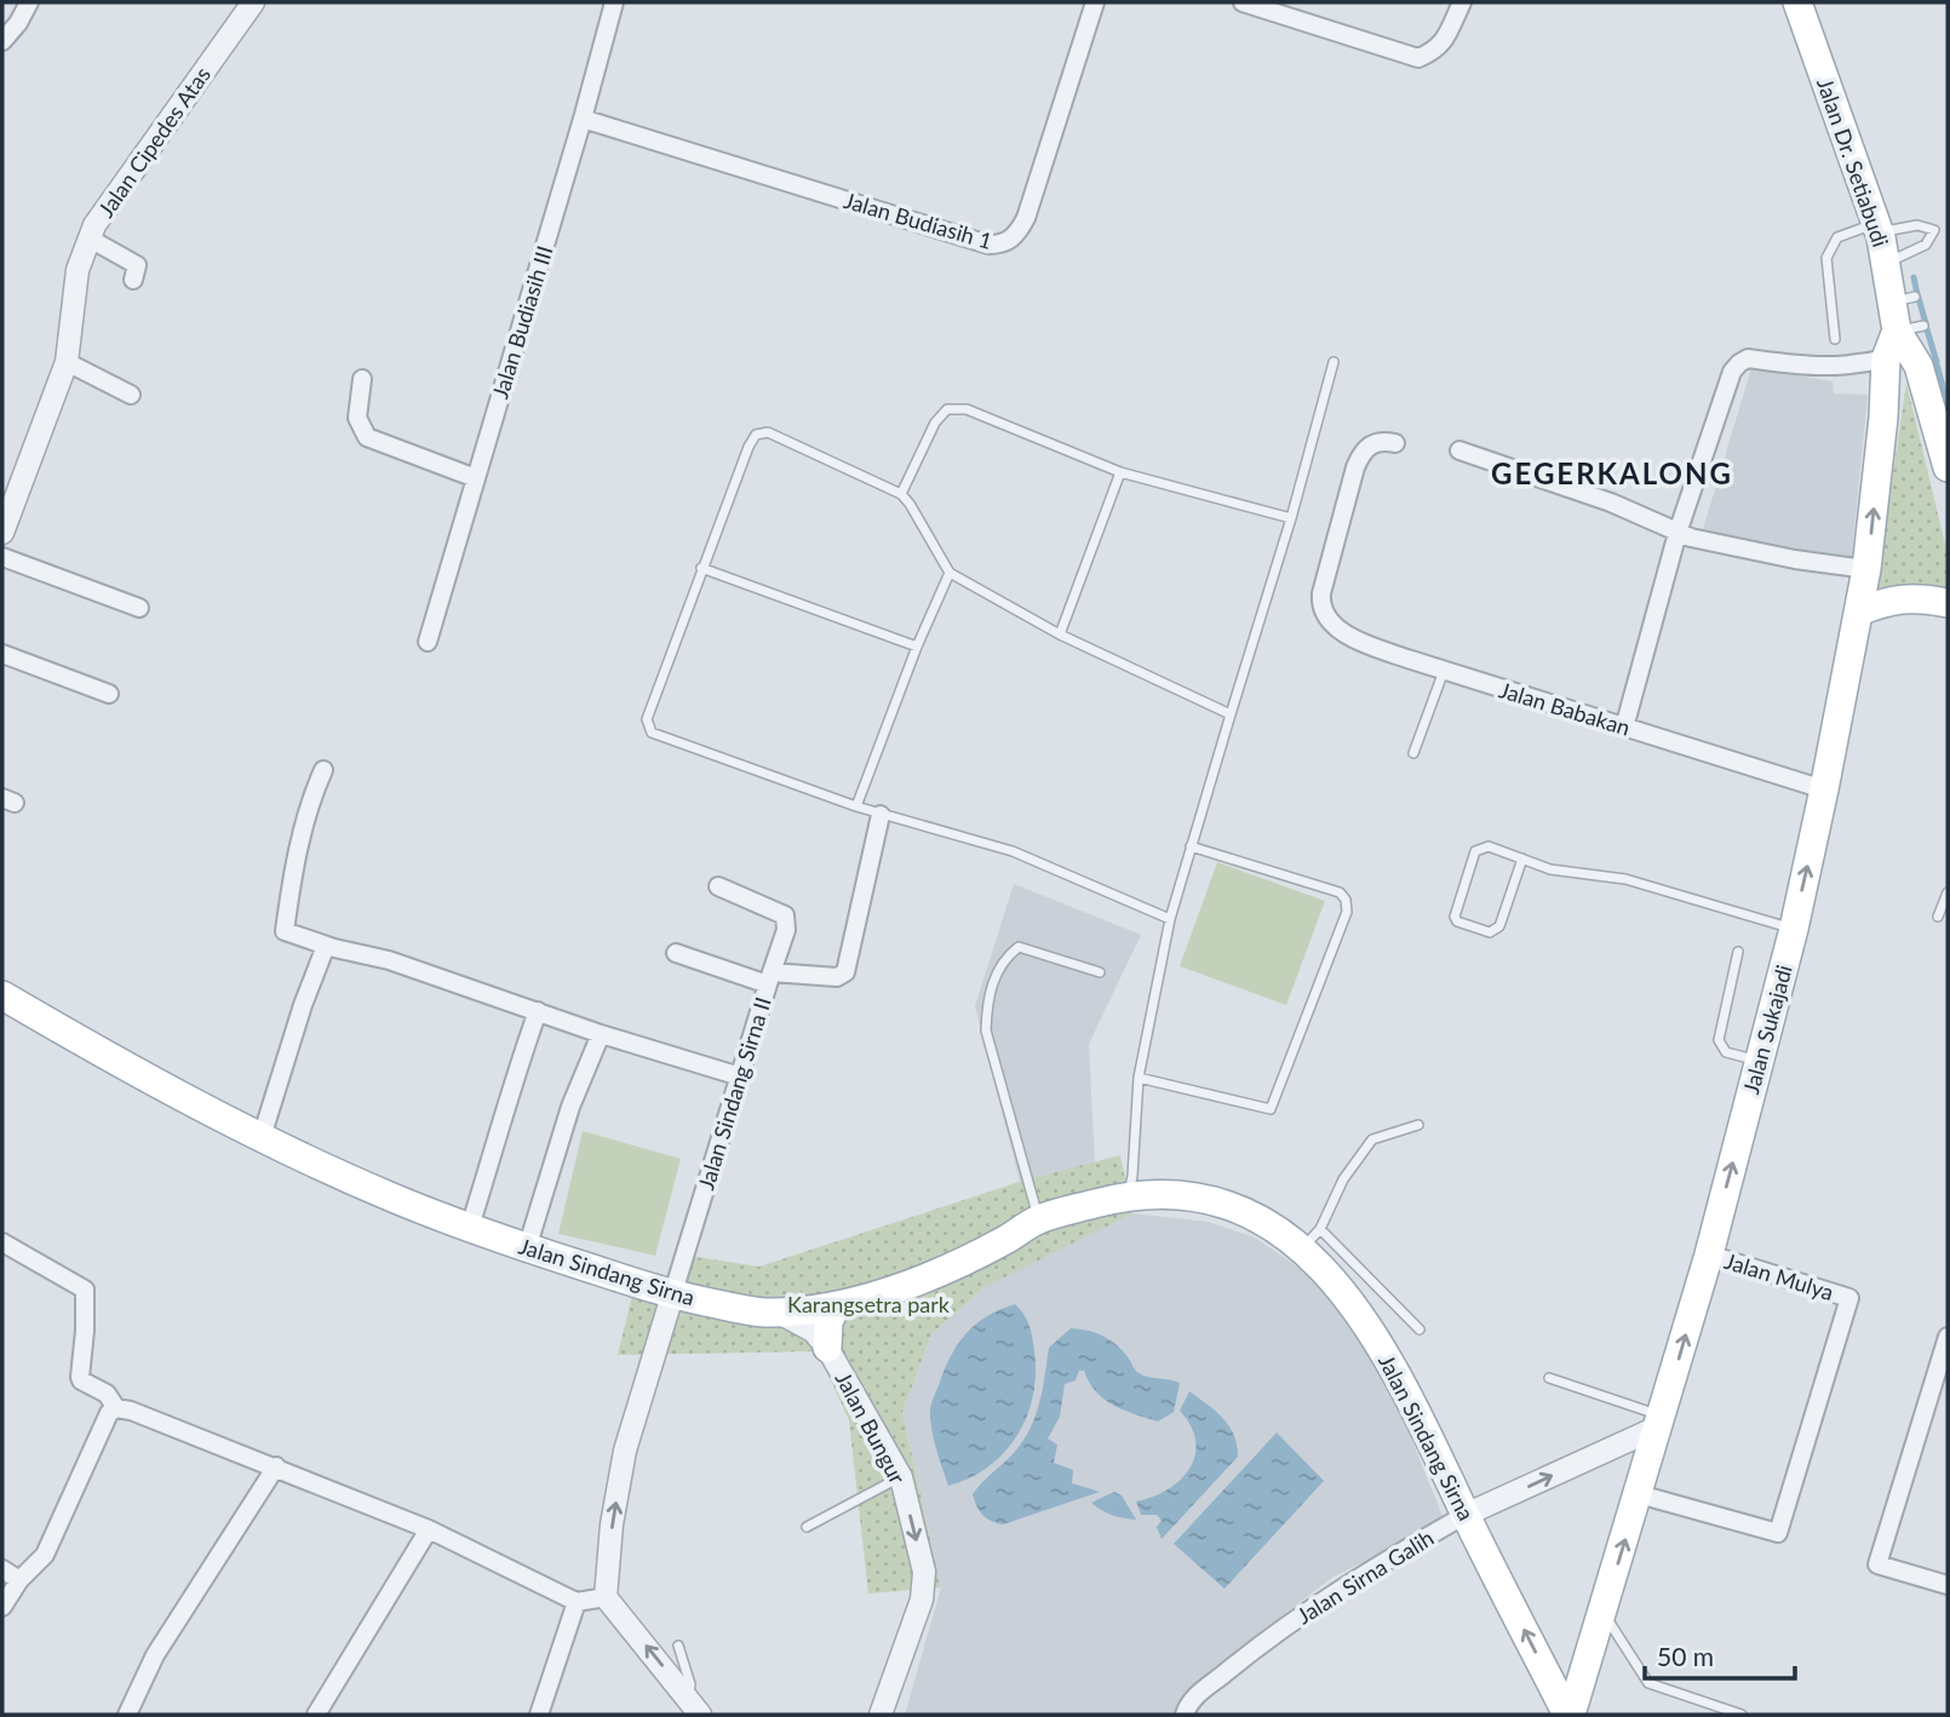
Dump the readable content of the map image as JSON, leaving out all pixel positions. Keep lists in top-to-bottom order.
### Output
{
  "streets": {
    "main road": ["Jalan Dr. Setiabudi", "Jalan Sukajadi", "Jalan Sindang Sirna"],
    "street": [
      "Jalan Cipedes Atas",
      "Jalan Budiasih 1",
      "Jalan Budiasih III",
      "Jalan Babakan",
      "Jalan Sindang Sirna II",
      "Jalan Mulya",
      "Jalan Bungur",
      "Jalan Sirna Galih"
    ]
  },
  "crossings": [
    ["Jalan Dr. Setiabudi", "Jalan Sukajadi"],
    ["Jalan Budiasih 1", "Jalan Budiasih III"],
    ["Jalan Babakan", "Jalan Sukajadi"],
    ["Jalan Sukajadi", "Jalan Sindang Sirna"],
    ["Jalan Sukajadi", "Jalan Mulya"],
    ["Jalan Sukajadi", "Jalan Sirna Galih"],
    ["Jalan Sindang Sirna II", "Jalan Sindang Sirna"],
    ["Jalan Sindang Sirna", "Jalan Bungur"],
    ["Jalan Sindang Sirna", "Jalan Sirna Galih"]
  ],
  "one_way": ["Jalan Sukajadi", "Jalan Bungur", "Jalan Sirna Galih"],
  "districts": ["GEGERKALONG"],
  "parks": ["Karangsetra park"],
  "scale_bar": "50 m"
}
